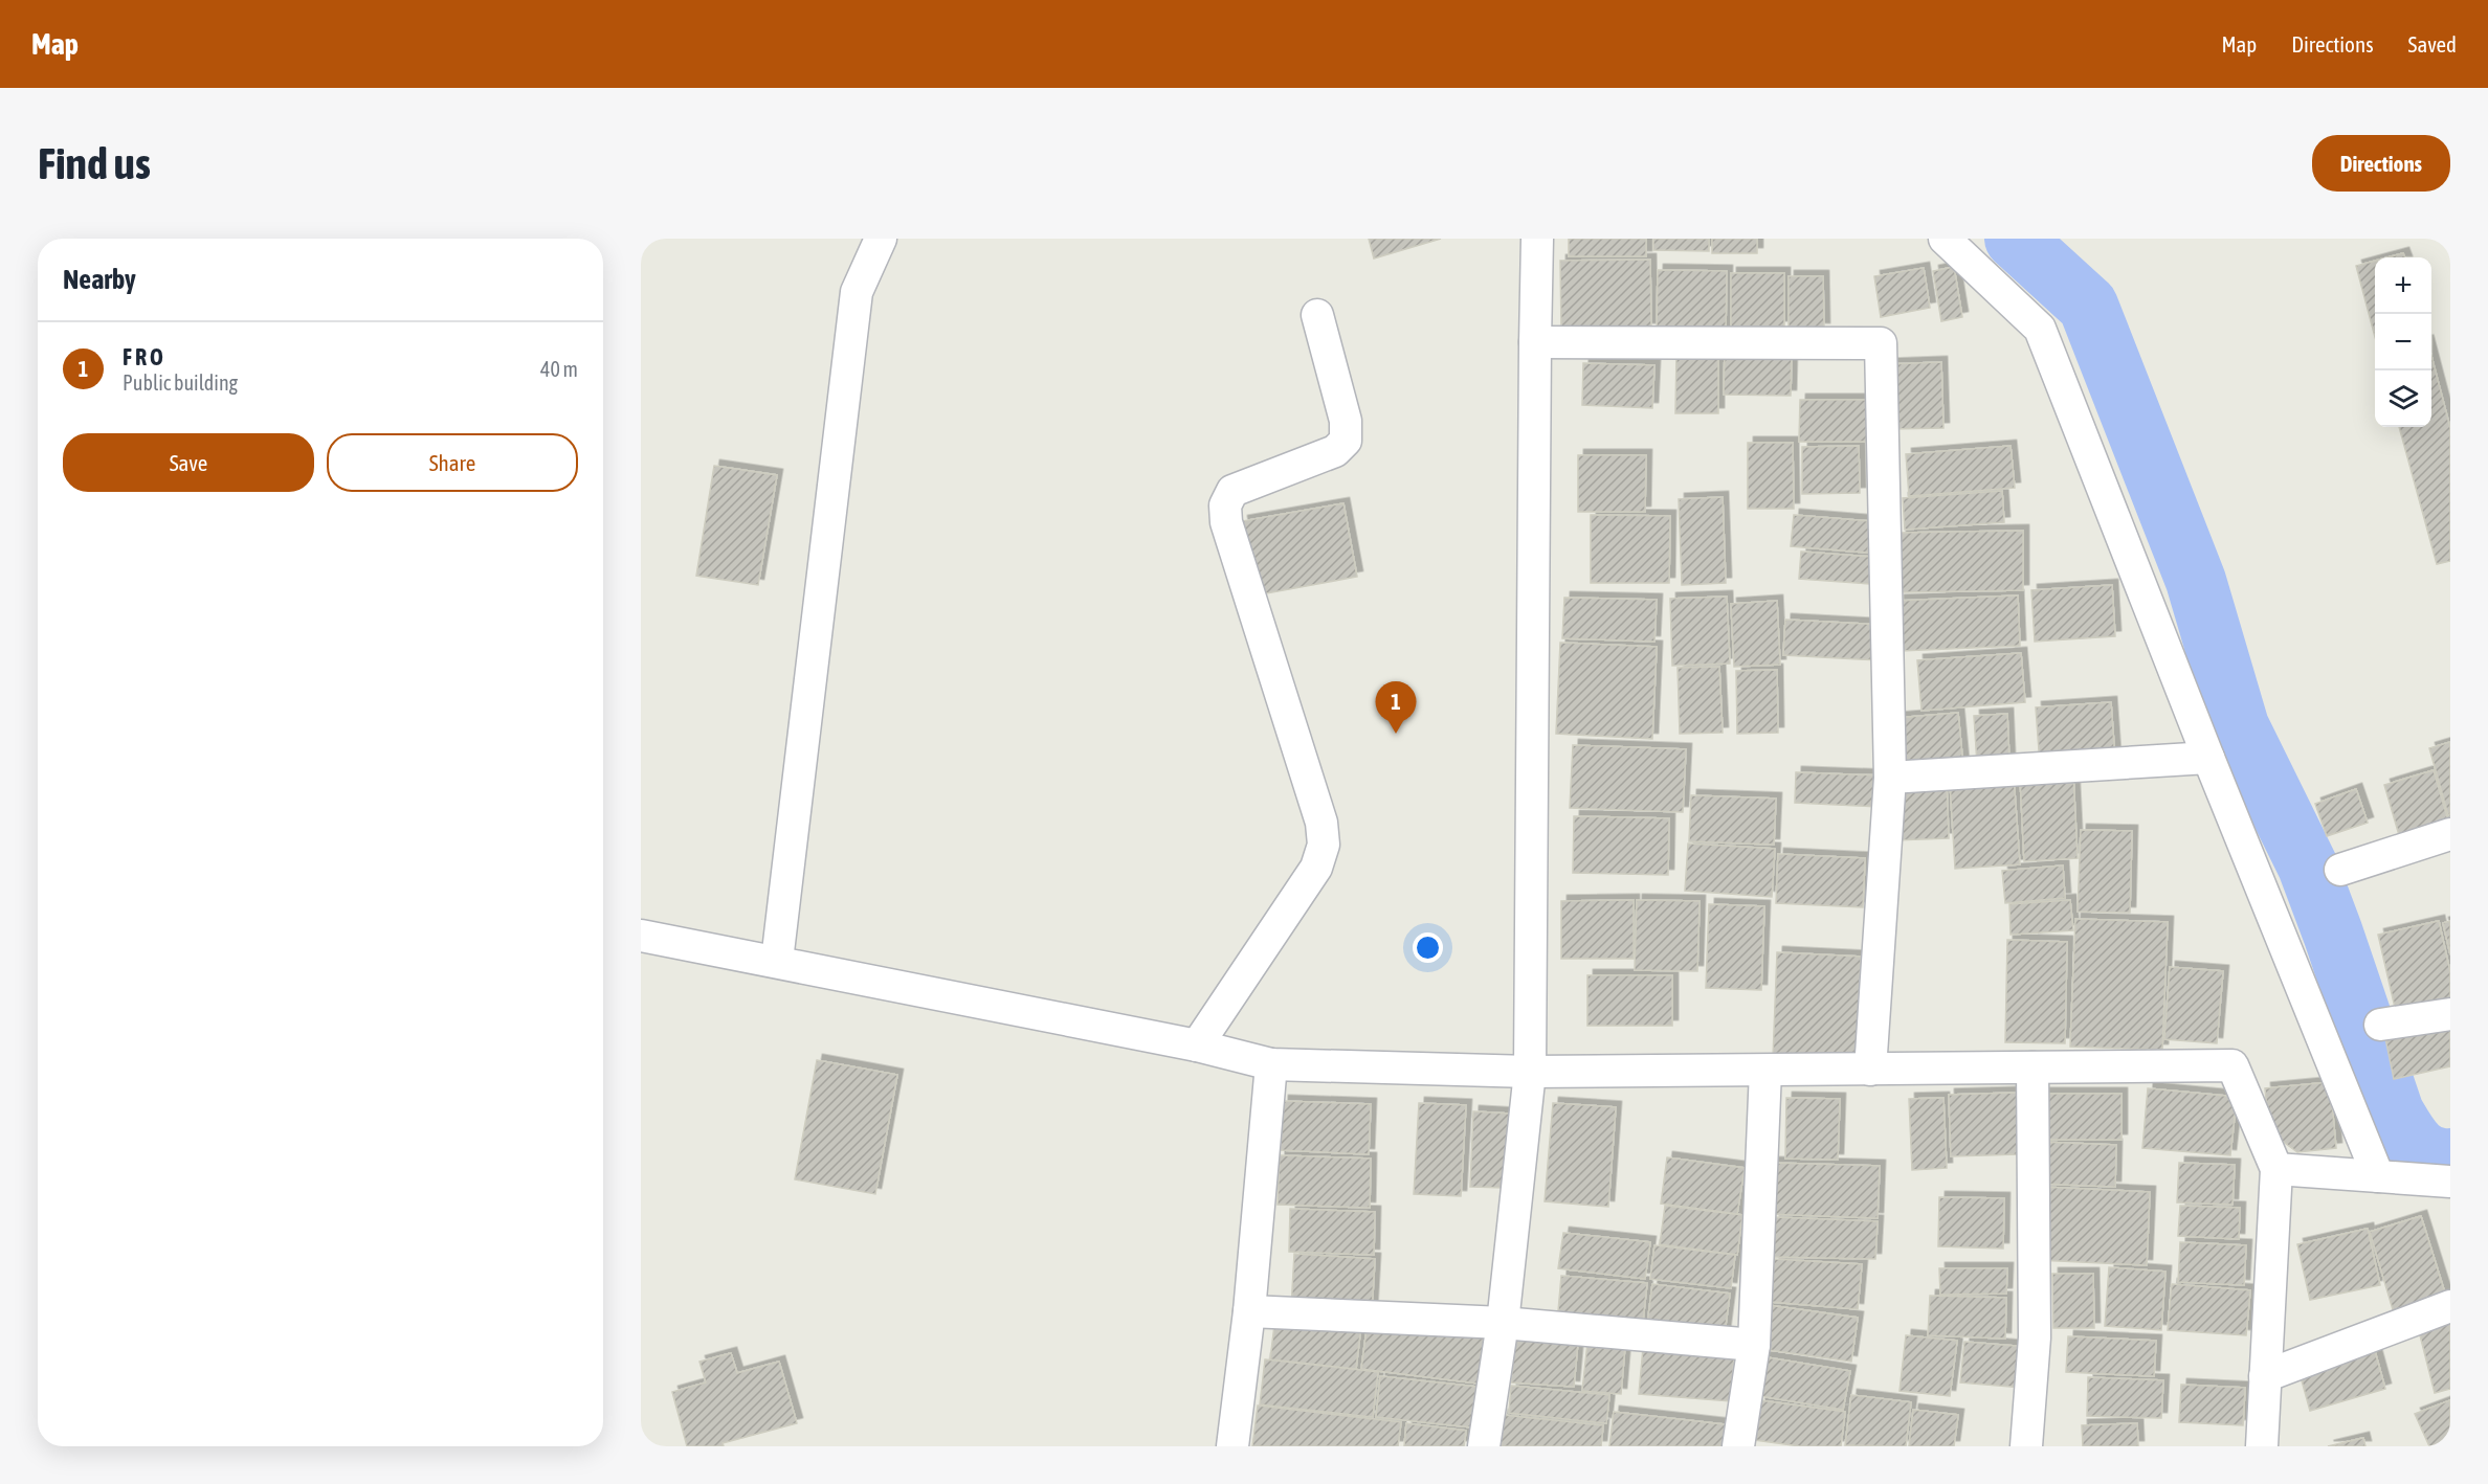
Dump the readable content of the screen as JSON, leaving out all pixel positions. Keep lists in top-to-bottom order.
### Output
{
  "page": {
    "header": "Map",
    "nav": ["Map", "Directions", "Saved"],
    "buttons": [
      "Directions",
      ["Save", "Share"]
    ],
    "title": "Find us",
    "heading": "Nearby",
    "map_buttons": ["+", "−"],
    "list": [
      {
        "mark": "1",
        "name": "F R O",
        "note": "Public building",
        "value": "40 m"
      }
    ],
    "pins": "1"
  }
}
